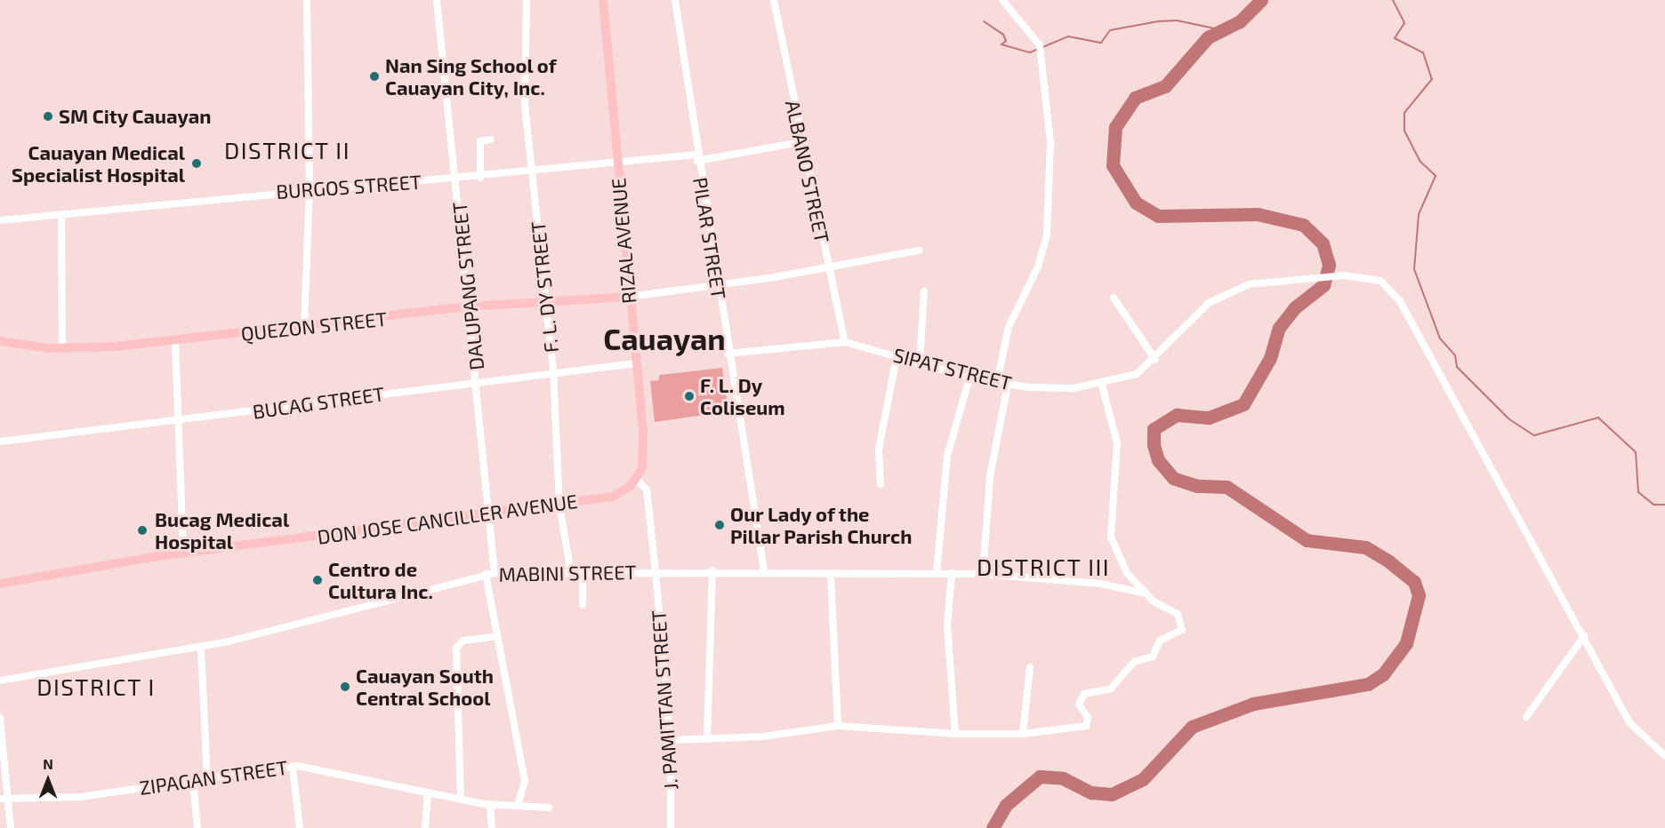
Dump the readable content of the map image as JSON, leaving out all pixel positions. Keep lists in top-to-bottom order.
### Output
{
  "streets": {
    "main road": ["RIZAL AVENUE", "QUEZON STREET", "DON JOSE CANCILLER AVENUE"],
    "street": [
      "ALBANO STREET",
      "BURGOS STREET",
      "PILAR STREET",
      "DALUPANG STREET",
      "F. L. DY STREET",
      "SIPAT STREET",
      "BUCAG STREET",
      "MABINI STREET",
      "J. PAMITTAN STREET",
      "ZIPAGAN STREET"
    ]
  },
  "crossings": [
    ["ALBANO STREET", "BURGOS STREET"],
    ["ALBANO STREET", "SIPAT STREET"],
    ["BURGOS STREET", "PILAR STREET"],
    ["BURGOS STREET", "RIZAL AVENUE"],
    ["BURGOS STREET", "DALUPANG STREET"],
    ["BURGOS STREET", "F. L. DY STREET"],
    ["PILAR STREET", "SIPAT STREET"],
    ["PILAR STREET", "MABINI STREET"],
    ["RIZAL AVENUE", "QUEZON STREET"],
    ["RIZAL AVENUE", "BUCAG STREET"],
    ["RIZAL AVENUE", "DON JOSE CANCILLER AVENUE"],
    ["DALUPANG STREET", "QUEZON STREET"],
    ["DALUPANG STREET", "BUCAG STREET"],
    ["DALUPANG STREET", "DON JOSE CANCILLER AVENUE"],
    ["DALUPANG STREET", "MABINI STREET"],
    ["F. L. DY STREET", "QUEZON STREET"],
    ["F. L. DY STREET", "BUCAG STREET"],
    ["F. L. DY STREET", "DON JOSE CANCILLER AVENUE"],
    ["F. L. DY STREET", "MABINI STREET"],
    ["MABINI STREET", "J. PAMITTAN STREET"]
  ],
  "districts": [
    "DISTRICT II",
    "Cauayan",
    "DISTRICT III",
    "DISTRICT I"
  ],
  "places": [
    "Nan Sing School of Cauayan City, Inc.",
    "SM City Cauayan",
    "Cauayan Medical Specialist Hospital",
    "F. L. Dy Coliseum",
    "Our Lady of the Pillar Parish Church",
    "Bucag Medical Hospital",
    "Centro de Cultura Inc.",
    "Cauayan South Central School"
  ],
  "north": "top"
}
